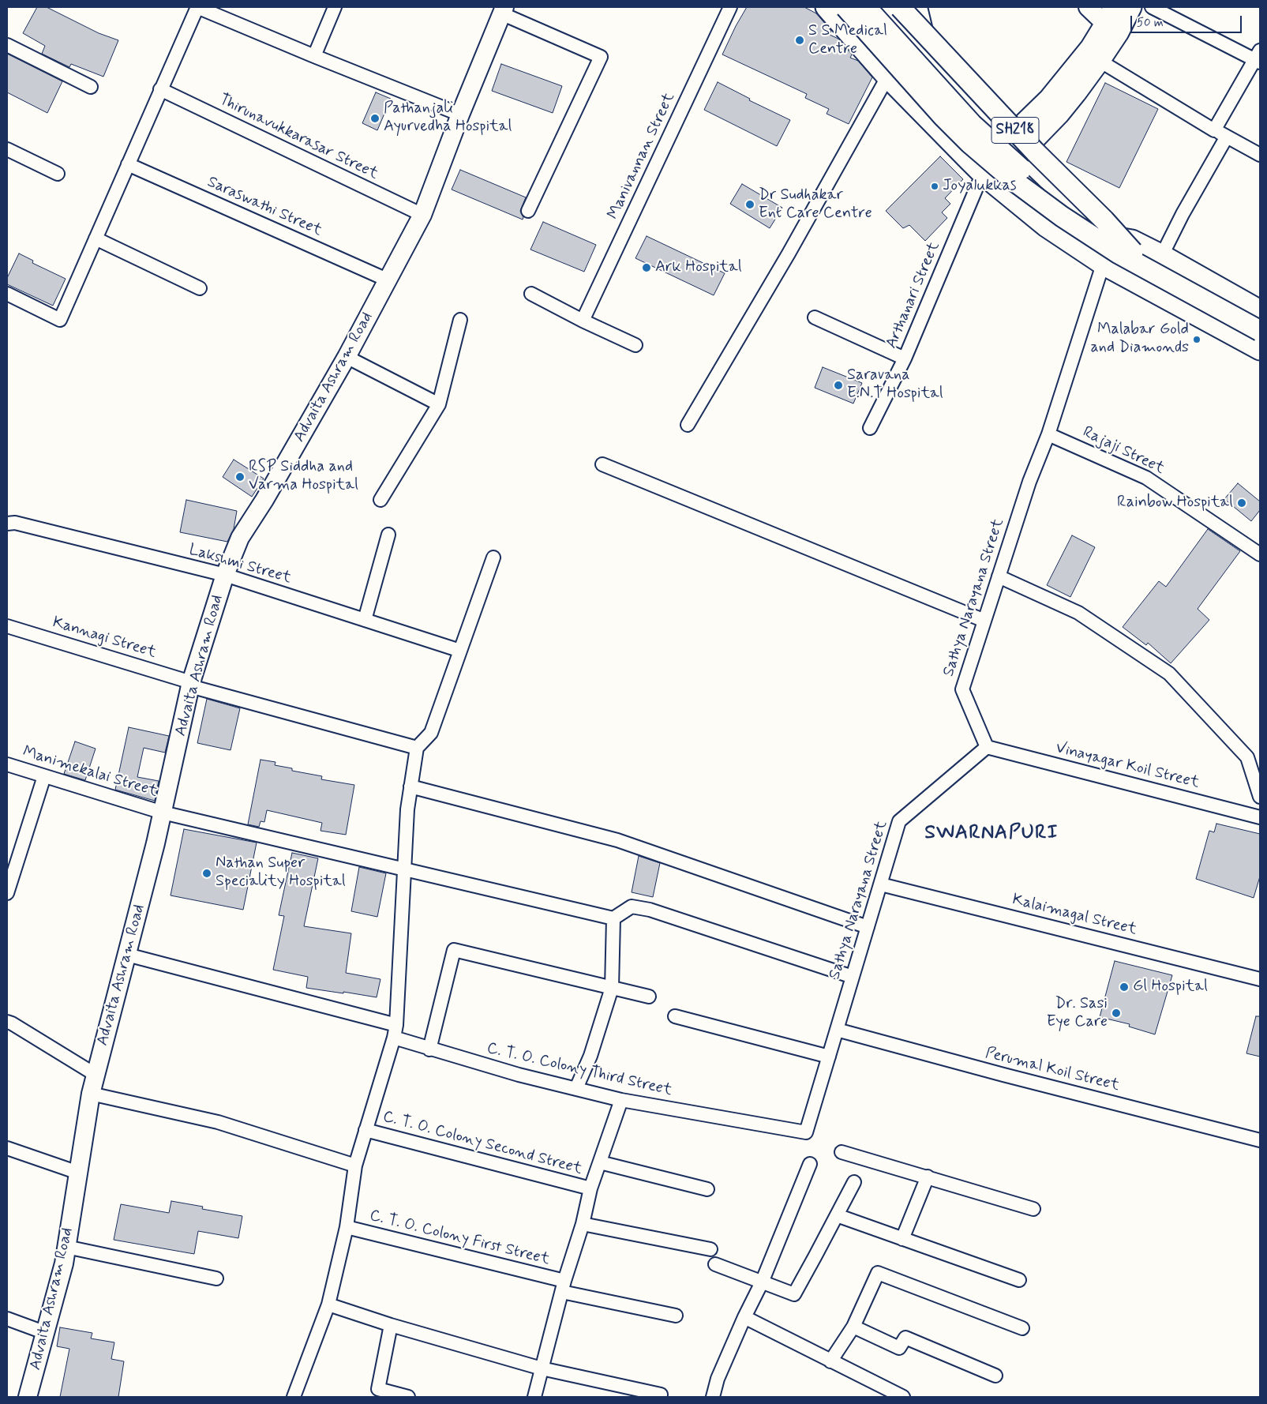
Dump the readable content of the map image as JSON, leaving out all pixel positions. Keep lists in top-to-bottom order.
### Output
{
  "streets": {
    "main road": ["SH218"],
    "street": [
      "Thirunavukkarasar Street",
      "Manivannan Street",
      "Saraswathi Street",
      "Arthanari Street",
      "Advaita Ashram Road",
      "Rajaji Street",
      "Lakshmi Street",
      "Sathya Narayana Street",
      "Kannagi Street",
      "Vinayagar Koil Street",
      "Manimekalai Street",
      "Kalaimagal Street",
      "C. T. O. Colony Third Street",
      "Perumal Koil Street",
      "C. T. O. Colony Second Street",
      "C. T. O. Colony First Street"
    ]
  },
  "crossings": [
    ["Thirunavukkarasar Street", "Advaita Ashram Road"],
    ["Saraswathi Street", "Advaita Ashram Road"],
    ["Advaita Ashram Road", "Lakshmi Street"],
    ["Advaita Ashram Road", "Kannagi Street"],
    ["Advaita Ashram Road", "Manimekalai Street"],
    ["Advaita Ashram Road", "C. T. O. Colony Third Street"],
    ["Rajaji Street", "Sathya Narayana Street"],
    ["Sathya Narayana Street", "Vinayagar Koil Street"],
    ["Sathya Narayana Street", "Kalaimagal Street"],
    ["Sathya Narayana Street", "C. T. O. Colony Third Street"],
    ["Sathya Narayana Street", "Perumal Koil Street"]
  ],
  "districts": ["SWARNAPURI"],
  "places": [
    "S S Medical Centre",
    "Pathanjali Ayurvedha Hospital",
    "Joyalukkas",
    "Dr Sudhakar Ent Care Centre",
    "Ark Hospital",
    "Malabar Gold and Diamonds",
    "Saravana E.N.T Hospital",
    "RSP Siddha and Varma Hospital",
    "Rainbow Hospital",
    "Nathan Super Speciality Hospital",
    "Gl Hospital",
    "Dr. Sasi Eye Care"
  ],
  "scale_bar": "50 m"
}
